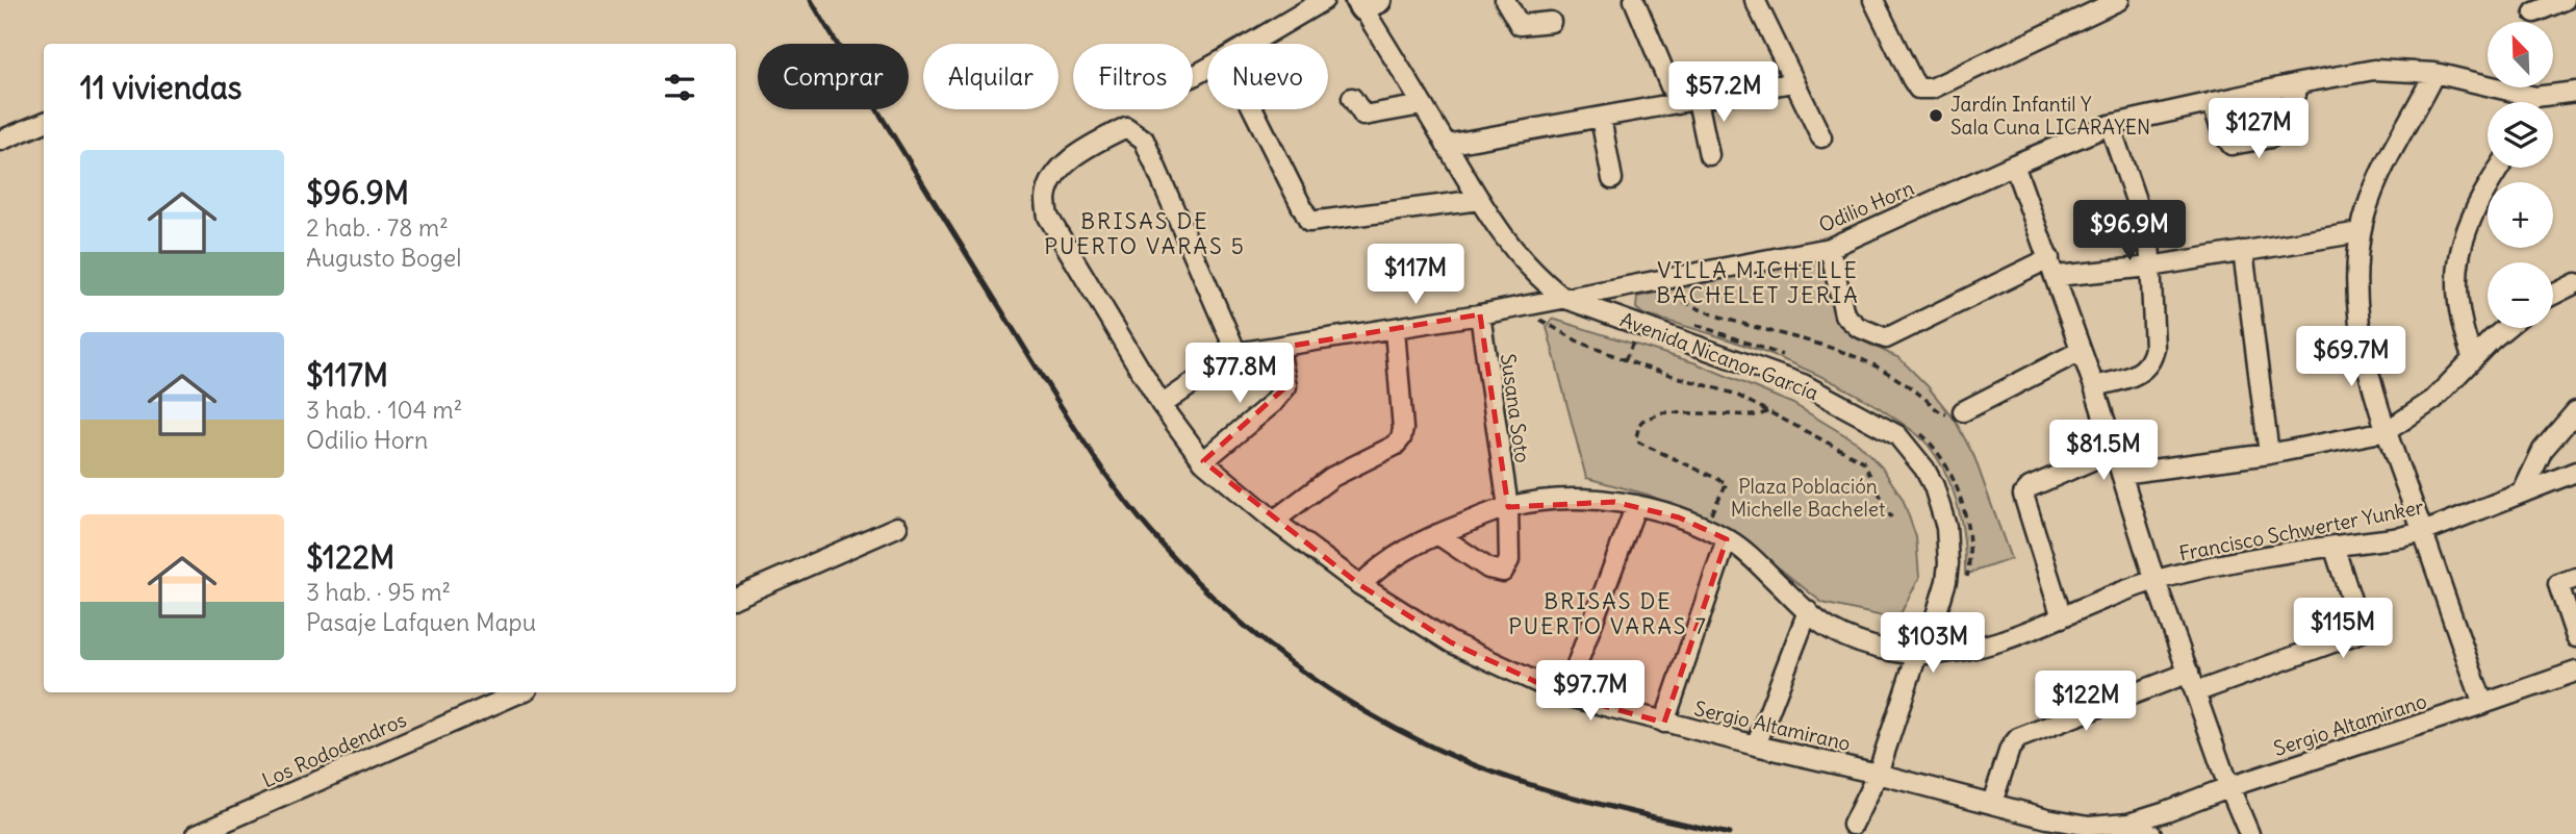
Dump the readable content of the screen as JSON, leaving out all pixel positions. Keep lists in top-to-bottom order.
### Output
{
  "streets": {
    "street": [
      "Odilio Horn",
      "Avenida Nicanor García",
      "Susana Soto",
      "Francisco Schwerter Yunker",
      "Sergio Altamirano",
      "Los Rododendros"
    ]
  },
  "crossings": [
    ["Odilio Horn", "Avenida Nicanor García"],
    ["Odilio Horn", "Susana Soto"],
    ["Odilio Horn", "Sergio Altamirano"],
    ["Avenida Nicanor García", "Francisco Schwerter Yunker"],
    ["Avenida Nicanor García", "Sergio Altamirano"],
    ["Susana Soto", "Francisco Schwerter Yunker"],
    ["Francisco Schwerter Yunker", "Sergio Altamirano"]
  ],
  "districts": ["BRISAS DE PUERTO VARAS 5", "VILLA MICHELLE BACHELET JERIA", "BRISAS DE PUERTO VARAS 7"],
  "parks": ["Plaza Población Michelle Bachelet"],
  "places": ["Jardín Infantil Y Sala Cuna LICARAYEN"],
  "north": "top left",
  "page": {
    "map_buttons": ["+", "−"],
    "chip": [
      "Comprar",
      "Alquilar",
      "Filtros",
      "Nuevo"
    ],
    "heading": "11 viviendas",
    "price": [
      "$57.2M",
      "$127M",
      "$96.9M",
      "$117M",
      "$69.7M",
      "$77.8M",
      "$81.5M",
      "$115M",
      "$103M",
      "$97.7M",
      "$122M"
    ],
    "list": [
      {
        "name": "$96.9M",
        "note": "2 hab. · 78 m² · Augusto Bogel"
      },
      {
        "name": "$117M",
        "note": "3 hab. · 104 m² · Odilio Horn"
      },
      {
        "name": "$122M",
        "note": "3 hab. · 95 m² · Pasaje Lafquen Mapu"
      }
    ]
  }
}
